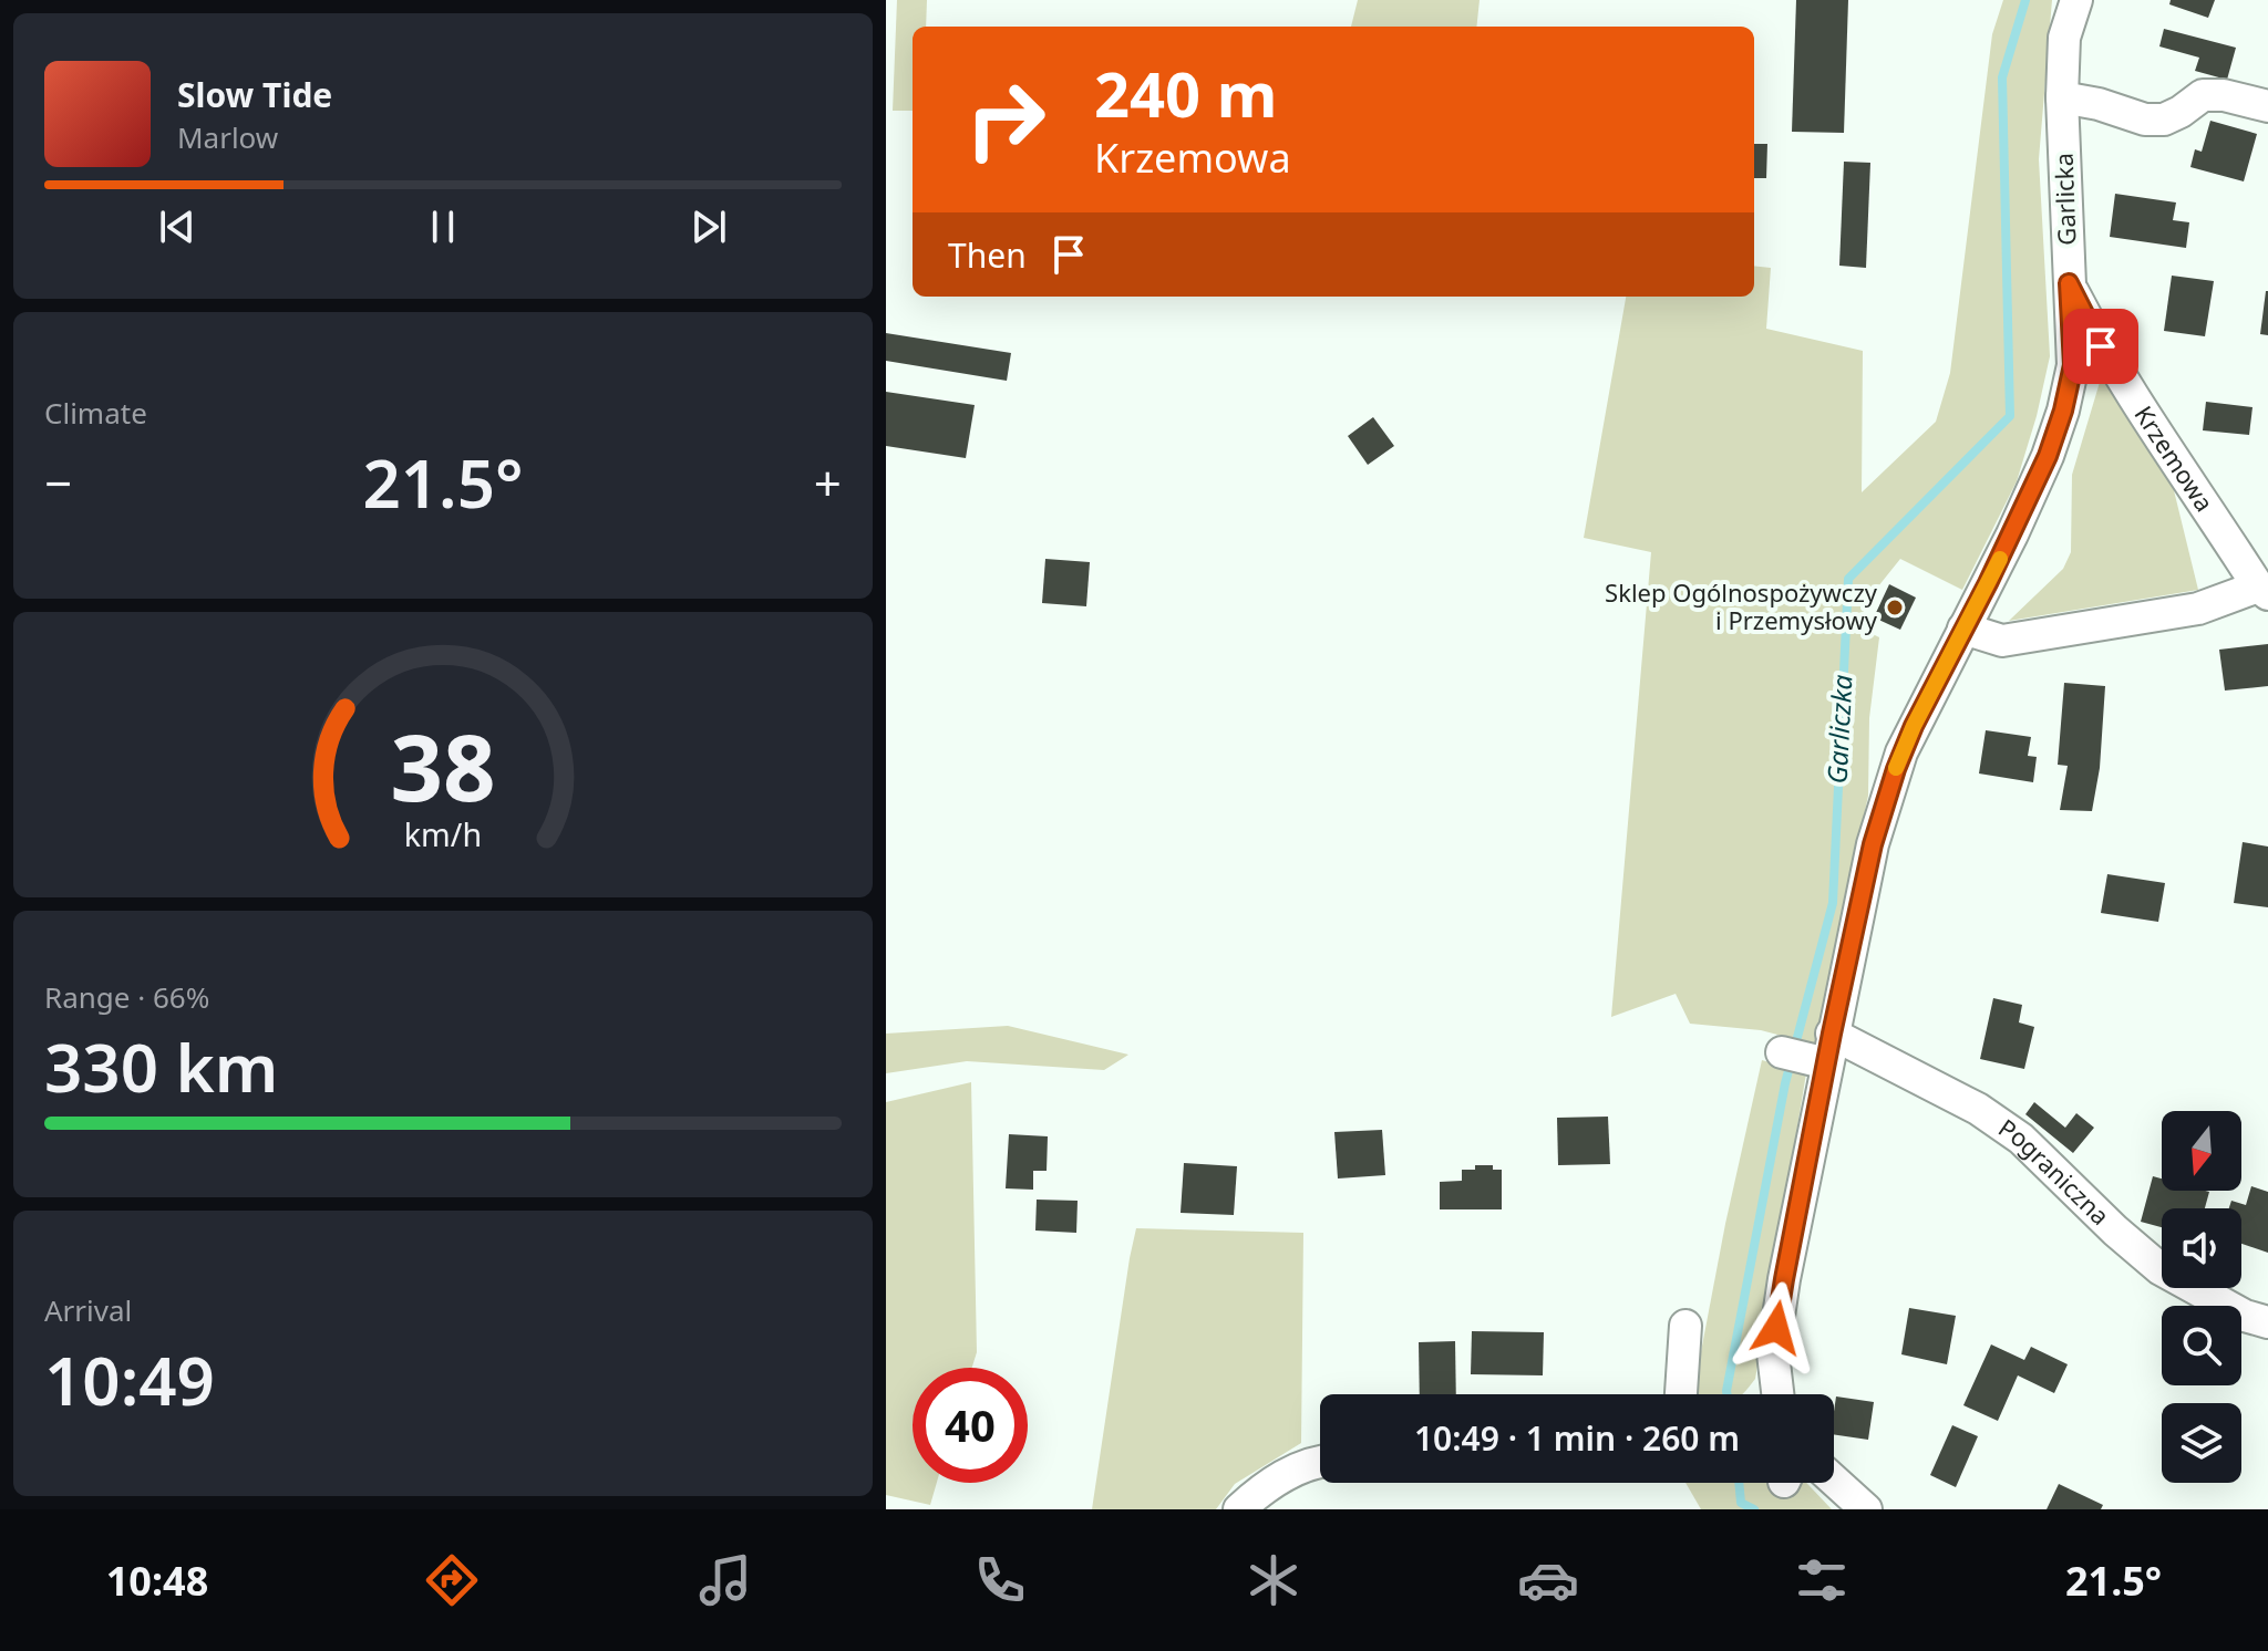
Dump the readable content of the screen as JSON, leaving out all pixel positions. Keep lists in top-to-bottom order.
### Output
{
  "streets": {
    "street": ["Garlicka", "Krzemowa", "Pograniczna"]
  },
  "crossings": [
    ["Garlicka", "Krzemowa"],
    ["Garlicka", "Pograniczna"]
  ],
  "water": ["Garliczka"],
  "places": ["Sklep Ogólnospożywczy i Przemysłowy"],
  "north": "bottom",
  "page": {
    "turn": ["240 m", "Krzemowa"],
    "song": ["Slow Tide", "Marlow"],
    "then": "Then",
    "tile": [
      "Climate",
      ["Range · 66%", "330 km"],
      ["Arrival", "10:49"]
    ],
    "heat": ["−", "21.5°", "+"],
    "limit": "40",
    "trip": "10:49 · 1 min · 260 m",
    "tabs": ["10:48", "21.5°"],
    "gauge": ["38", "km/h"]
  }
}
